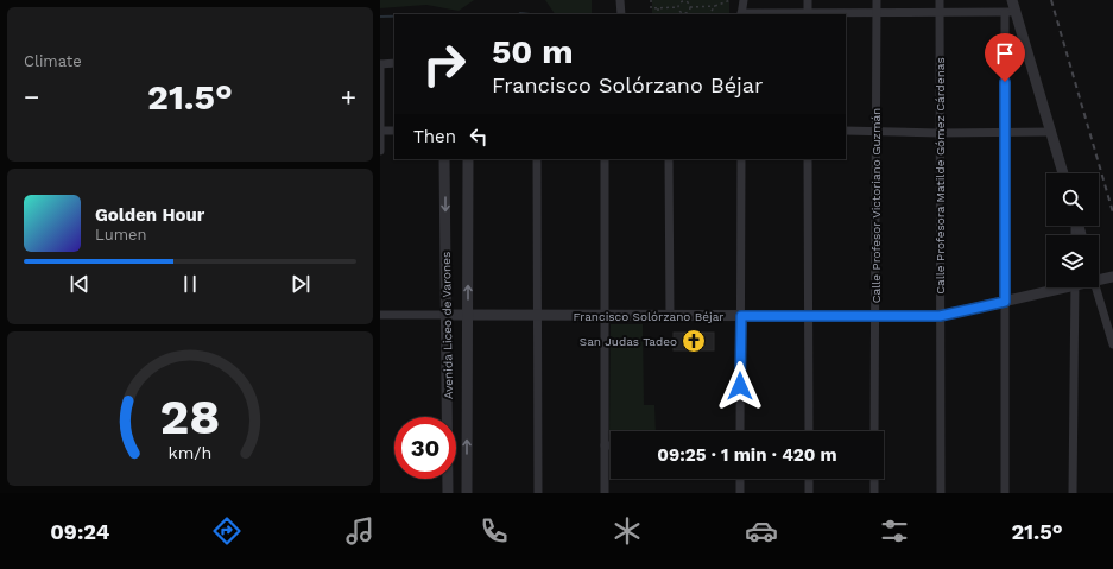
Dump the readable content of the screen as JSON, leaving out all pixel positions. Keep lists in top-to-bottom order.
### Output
{
  "streets": {
    "street": [
      "Calle Profesora Matilde Gómez Cárdenas",
      "Calle Profesor Victoriano Guzmán",
      "Francisco Solórzano Béjar",
      "Avenida Liceo de Varones"
    ]
  },
  "crossings": [
    ["Calle Profesora Matilde Gómez Cárdenas", "Francisco Solórzano Béjar"],
    ["Calle Profesor Victoriano Guzmán", "Francisco Solórzano Béjar"],
    ["Francisco Solórzano Béjar", "Avenida Liceo de Varones"]
  ],
  "places": {
    "church": ["San Judas Tadeo"]
  },
  "page": {
    "tile": "Climate",
    "turn": ["50 m", "Francisco Solórzano Béjar"],
    "heat": ["−", "21.5°", "+"],
    "then": "Then",
    "song": ["Golden Hour", "Lumen"],
    "limit": "30",
    "trip": "09:25 · 1 min · 420 m",
    "tabs": ["09:24", "21.5°"],
    "gauge": ["28", "km/h"]
  }
}
